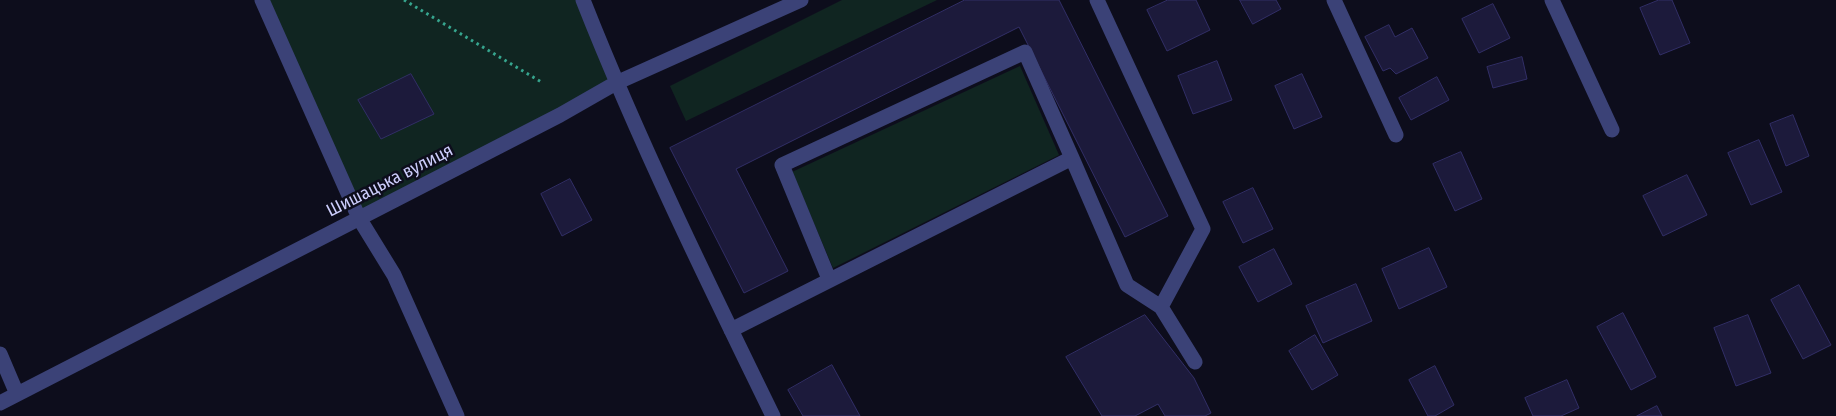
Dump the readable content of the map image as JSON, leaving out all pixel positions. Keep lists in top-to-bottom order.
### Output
{
  "streets": {
    "street": ["Шишацька вулиця"]
  }
}
